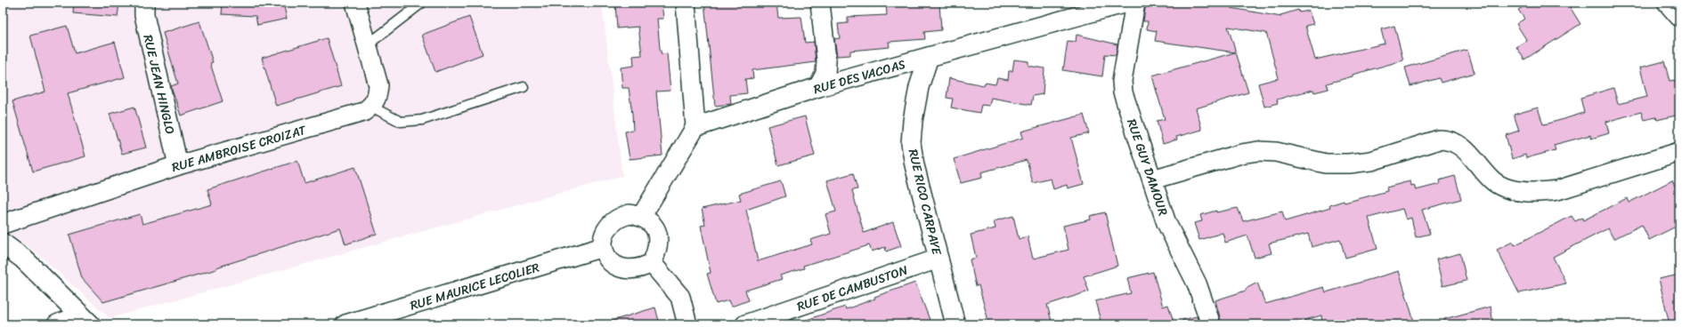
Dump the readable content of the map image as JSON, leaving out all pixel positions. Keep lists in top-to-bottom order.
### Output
{
  "streets": {
    "street": [
      "RUE DES VACOAS",
      "RUE JEAN HINGLO",
      "RUE AMBROISE CROIZAT",
      "RUE GUY DAMOUR",
      "RUE RICO CARPAYE",
      "RUE MAURICE LECOLIER",
      "RUE DE CAMBUSTON"
    ]
  },
  "crossings": [
    ["RUE DES VACOAS", "RUE RICO CARPAYE"],
    ["RUE JEAN HINGLO", "RUE AMBROISE CROIZAT"],
    ["RUE RICO CARPAYE", "RUE DE CAMBUSTON"]
  ]
}
